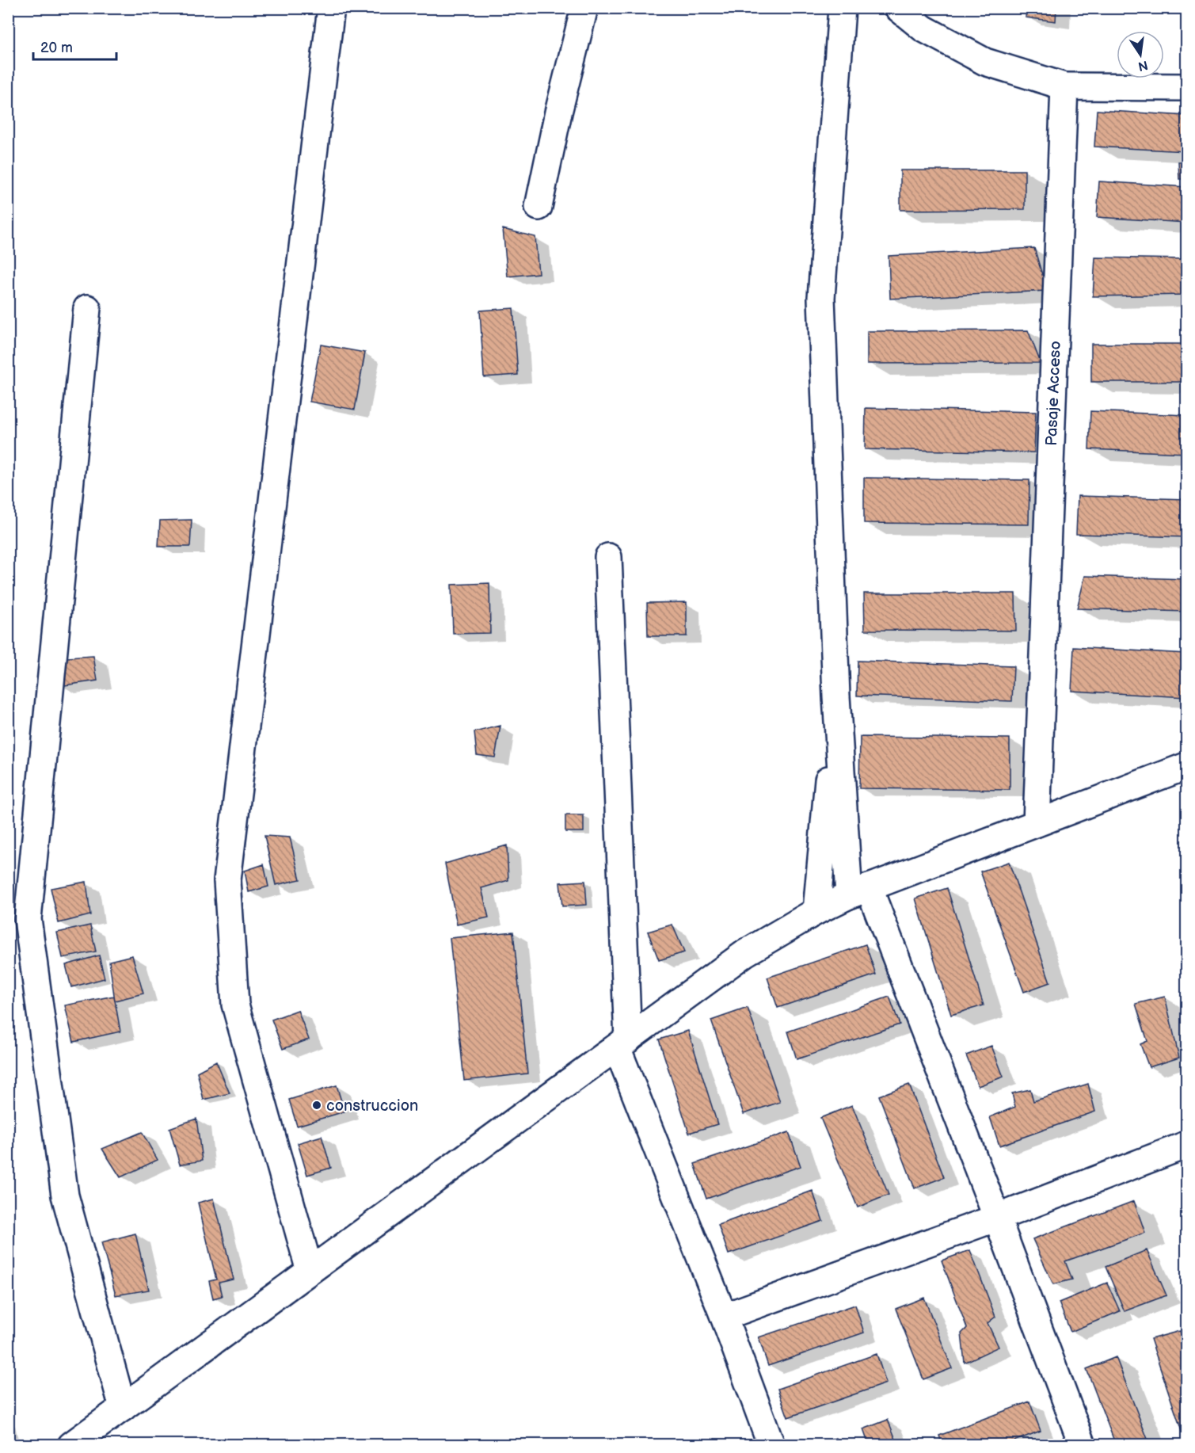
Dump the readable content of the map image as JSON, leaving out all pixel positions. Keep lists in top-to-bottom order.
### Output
{
  "streets": {
    "street": ["Pasaje Acceso"]
  },
  "places": ["construccion"],
  "scale_bar": "20 m",
  "north": "bottom"
}
